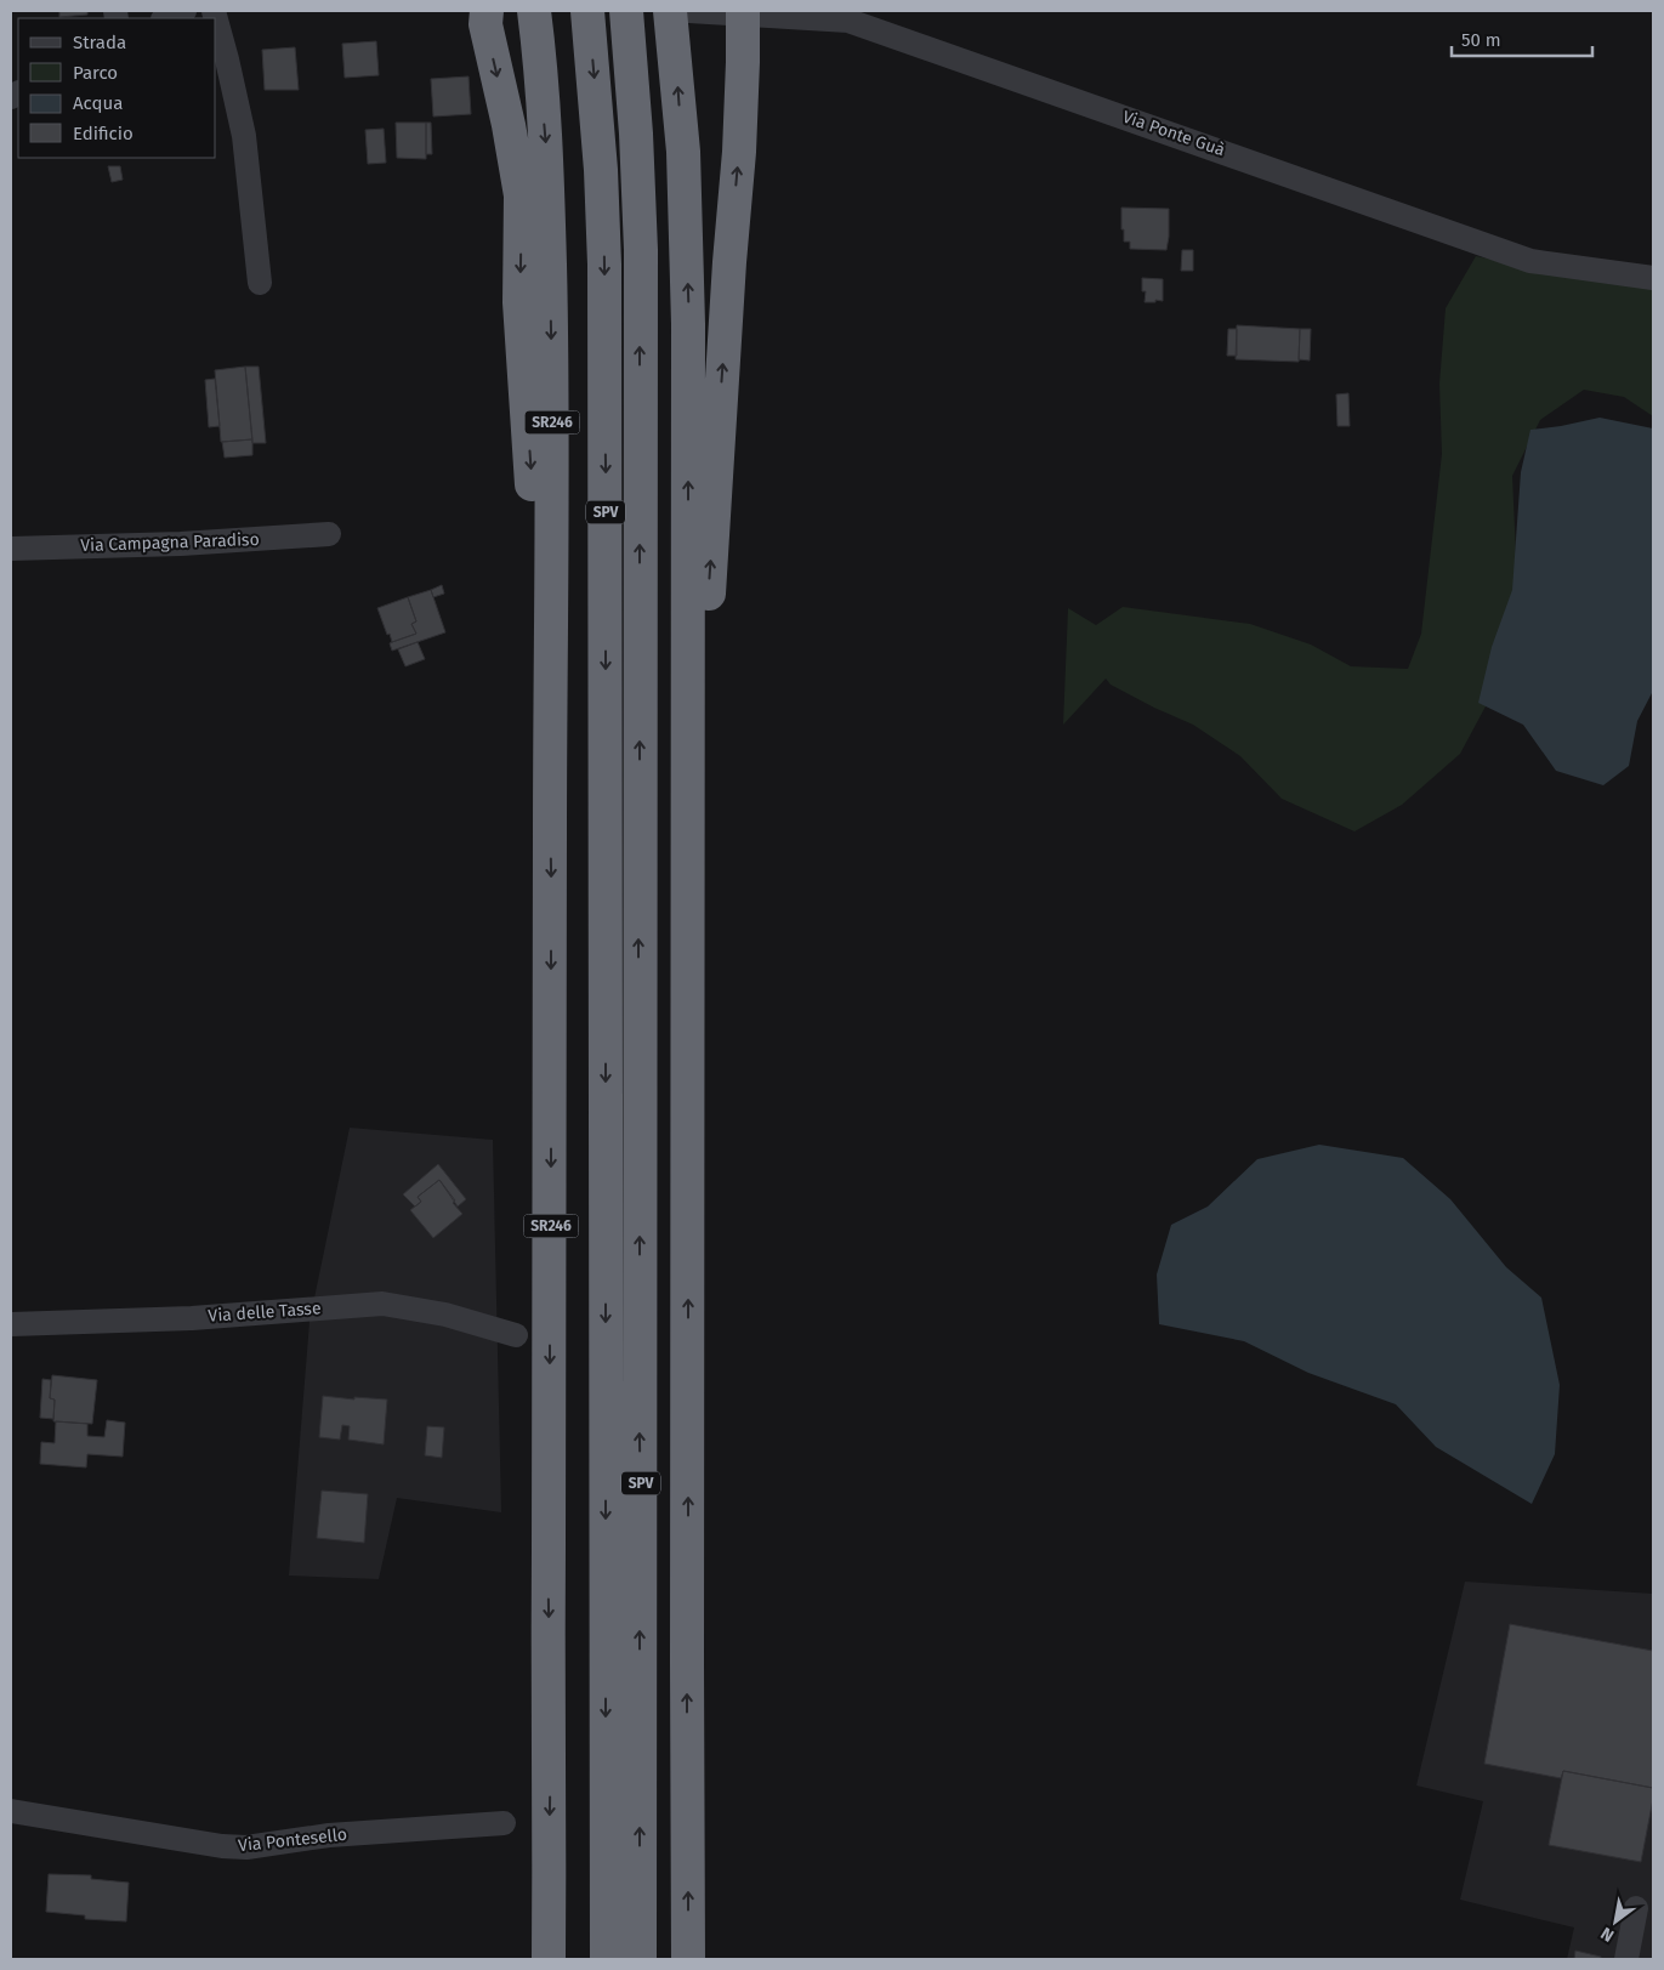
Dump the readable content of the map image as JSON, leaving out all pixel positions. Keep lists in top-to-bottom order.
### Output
{
  "streets": {
    "highway": ["SR246", "SPV"],
    "street": [
      "Via Ponte Guà",
      "Via Campagna Paradiso",
      "Via delle Tasse",
      "Via Pontesello"
    ]
  },
  "legend": [
    "Strada",
    "Parco",
    "Acqua",
    "Edificio"
  ],
  "scale_bar": "50 m",
  "north": "bottom left"
}
